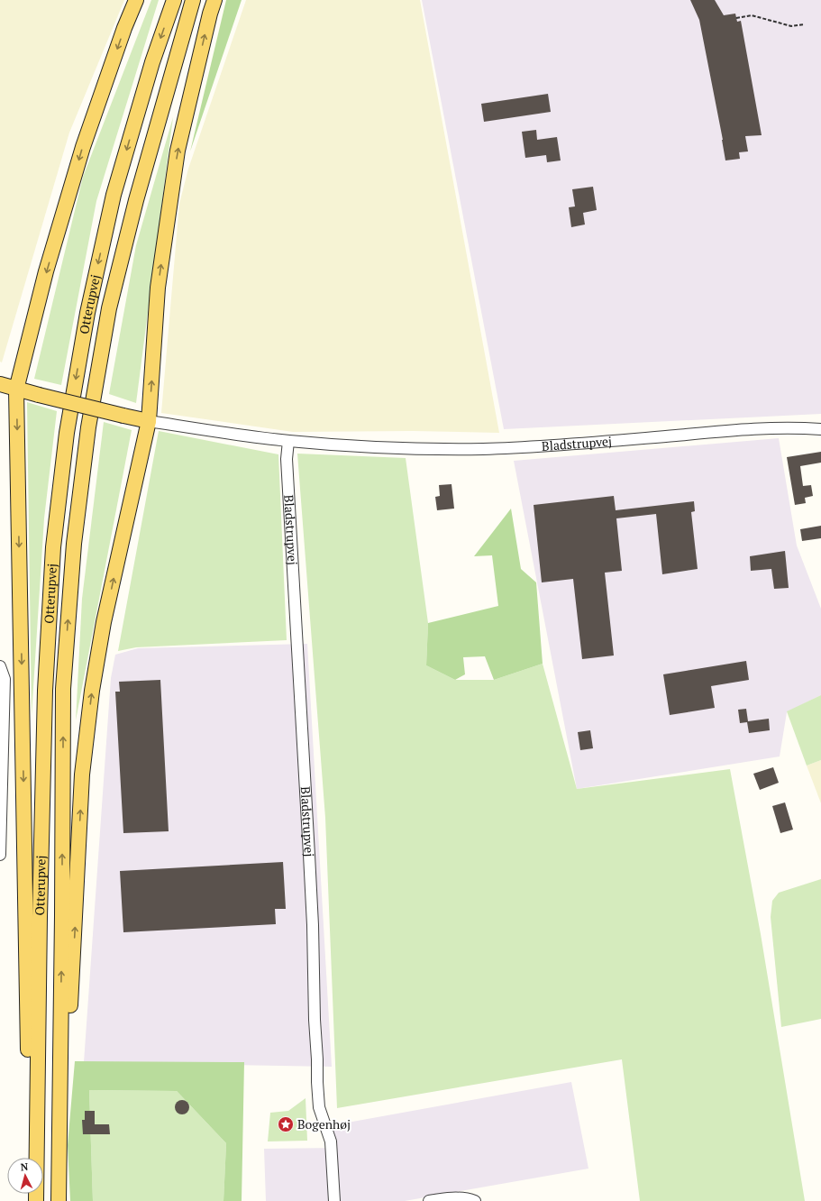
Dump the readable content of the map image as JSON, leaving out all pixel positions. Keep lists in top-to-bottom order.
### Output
{
  "streets": {
    "main road": ["Otterupvej", "Bladstrupvej"]
  },
  "places": {
    "place": ["Bogenhøj"]
  },
  "north": "top"
}
